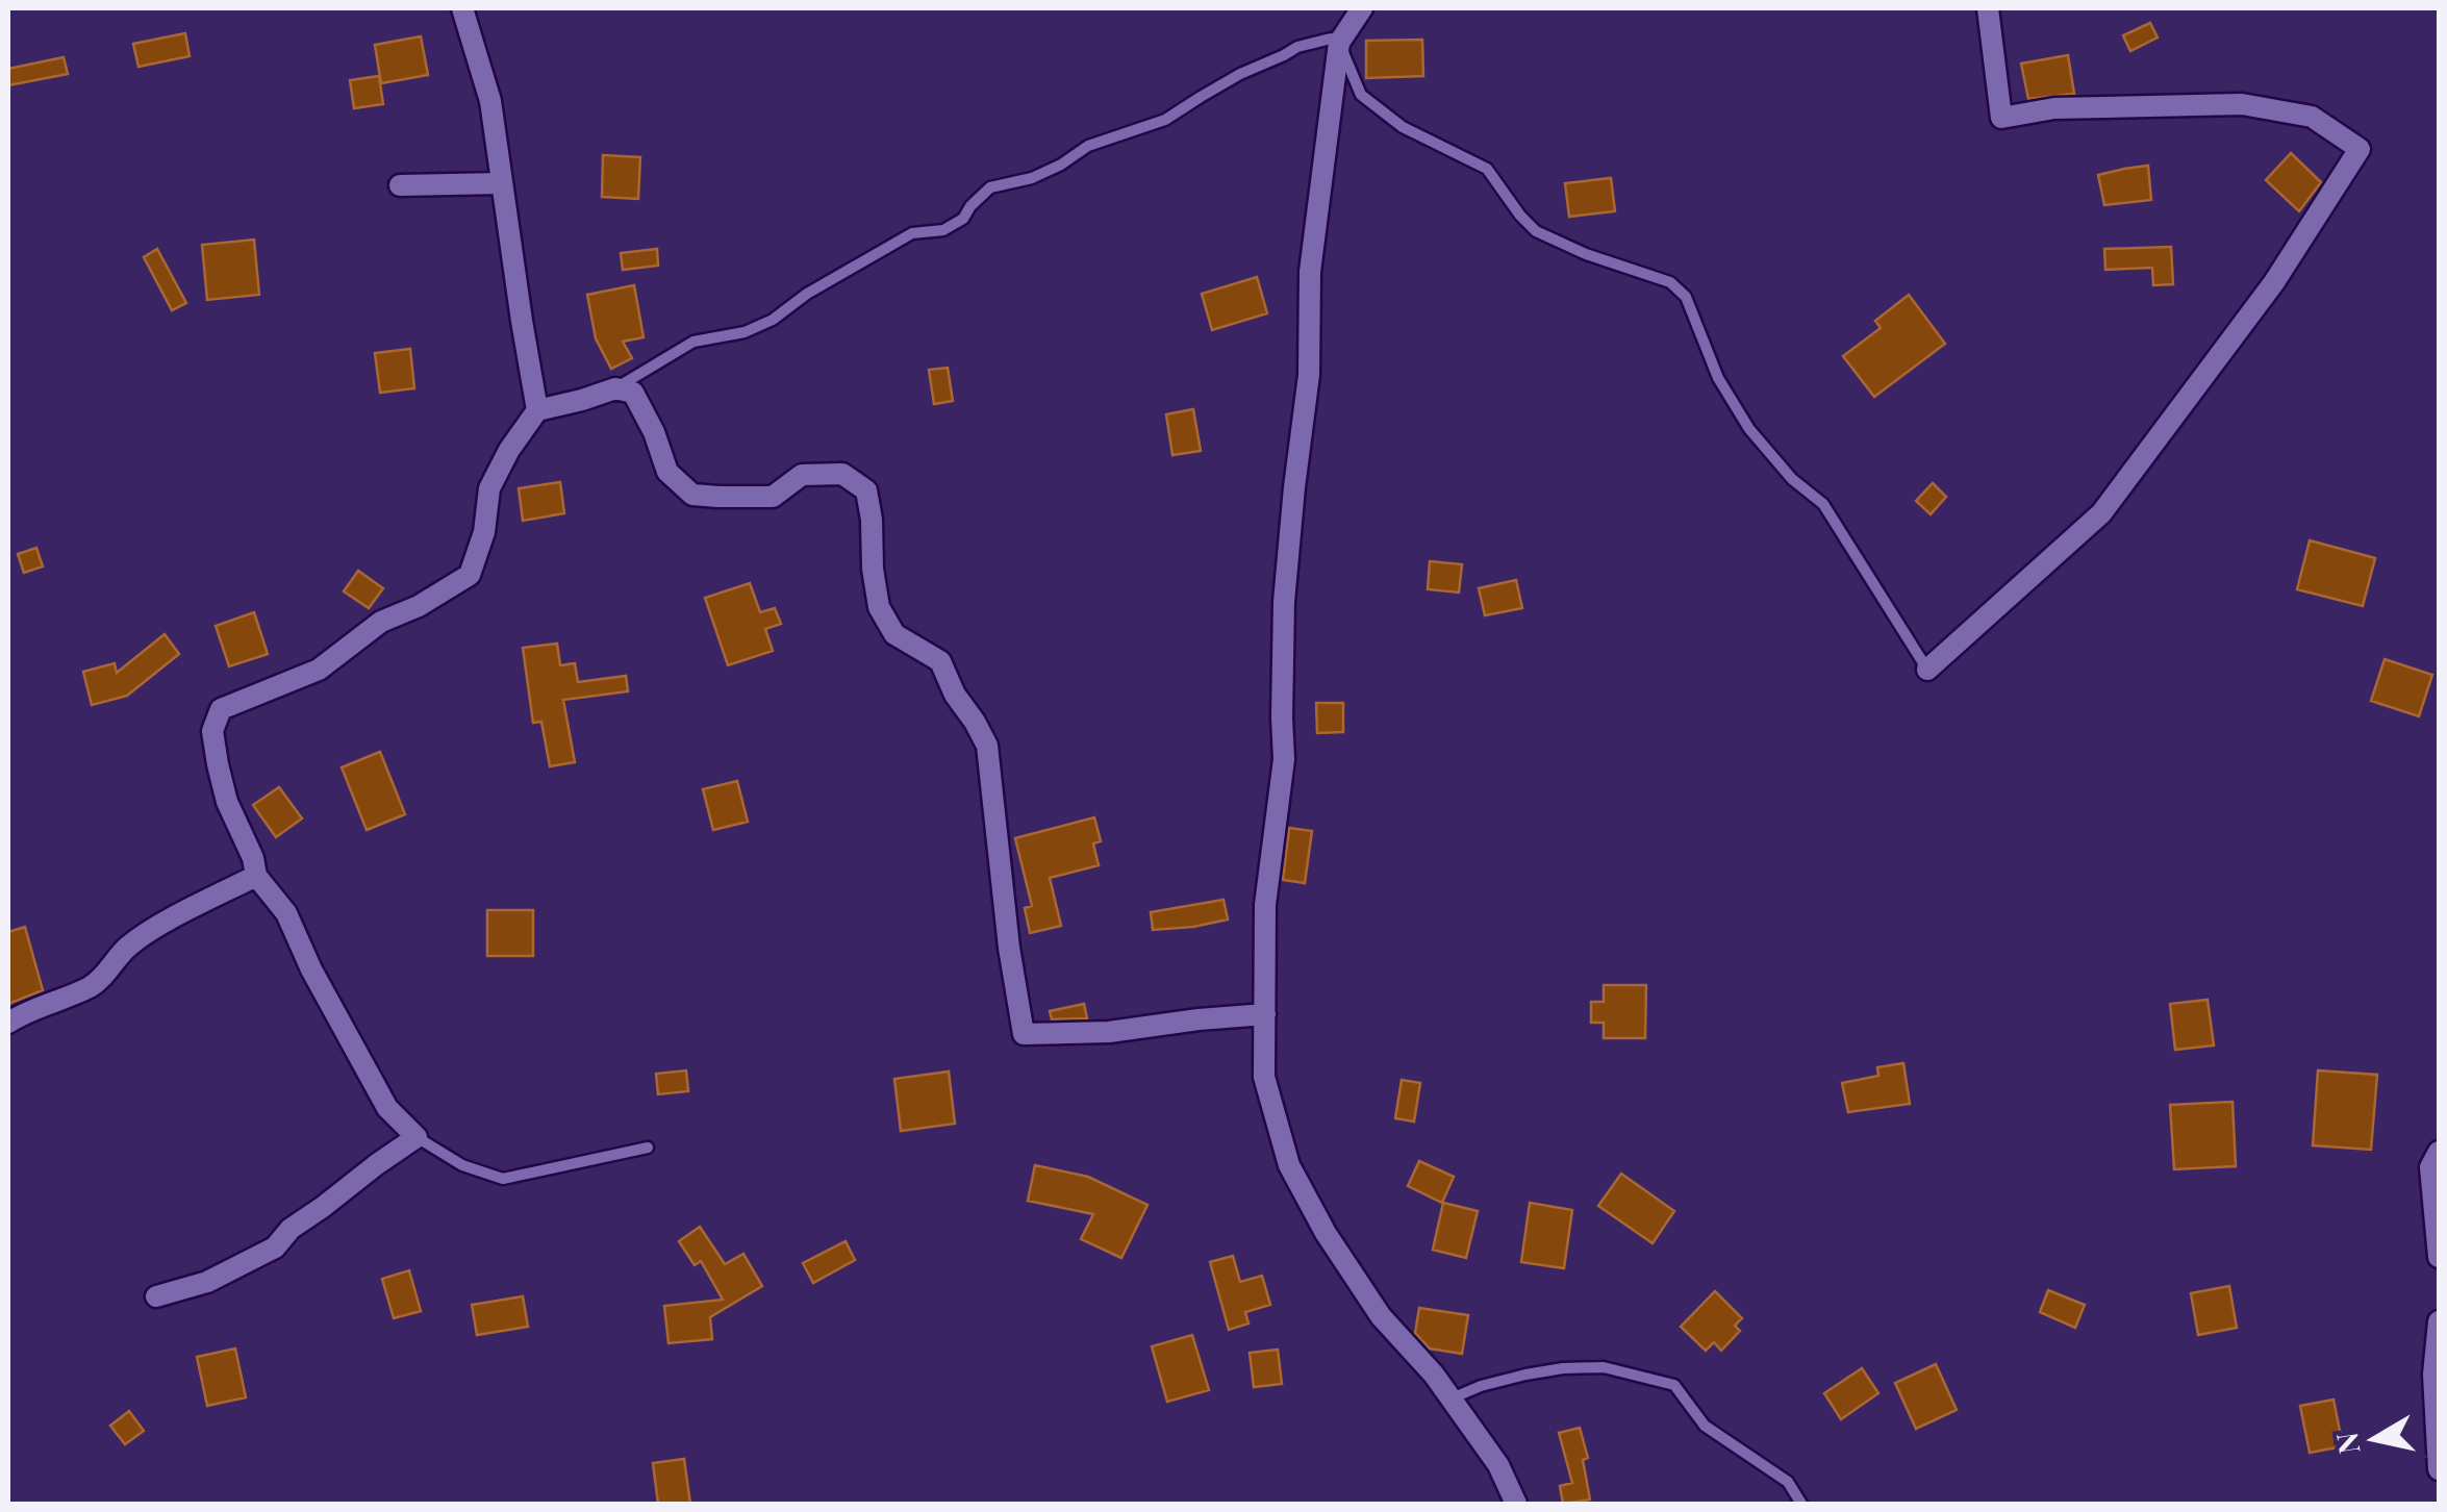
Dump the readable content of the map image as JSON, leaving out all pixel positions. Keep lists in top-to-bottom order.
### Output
{
  "north": "left"
}
